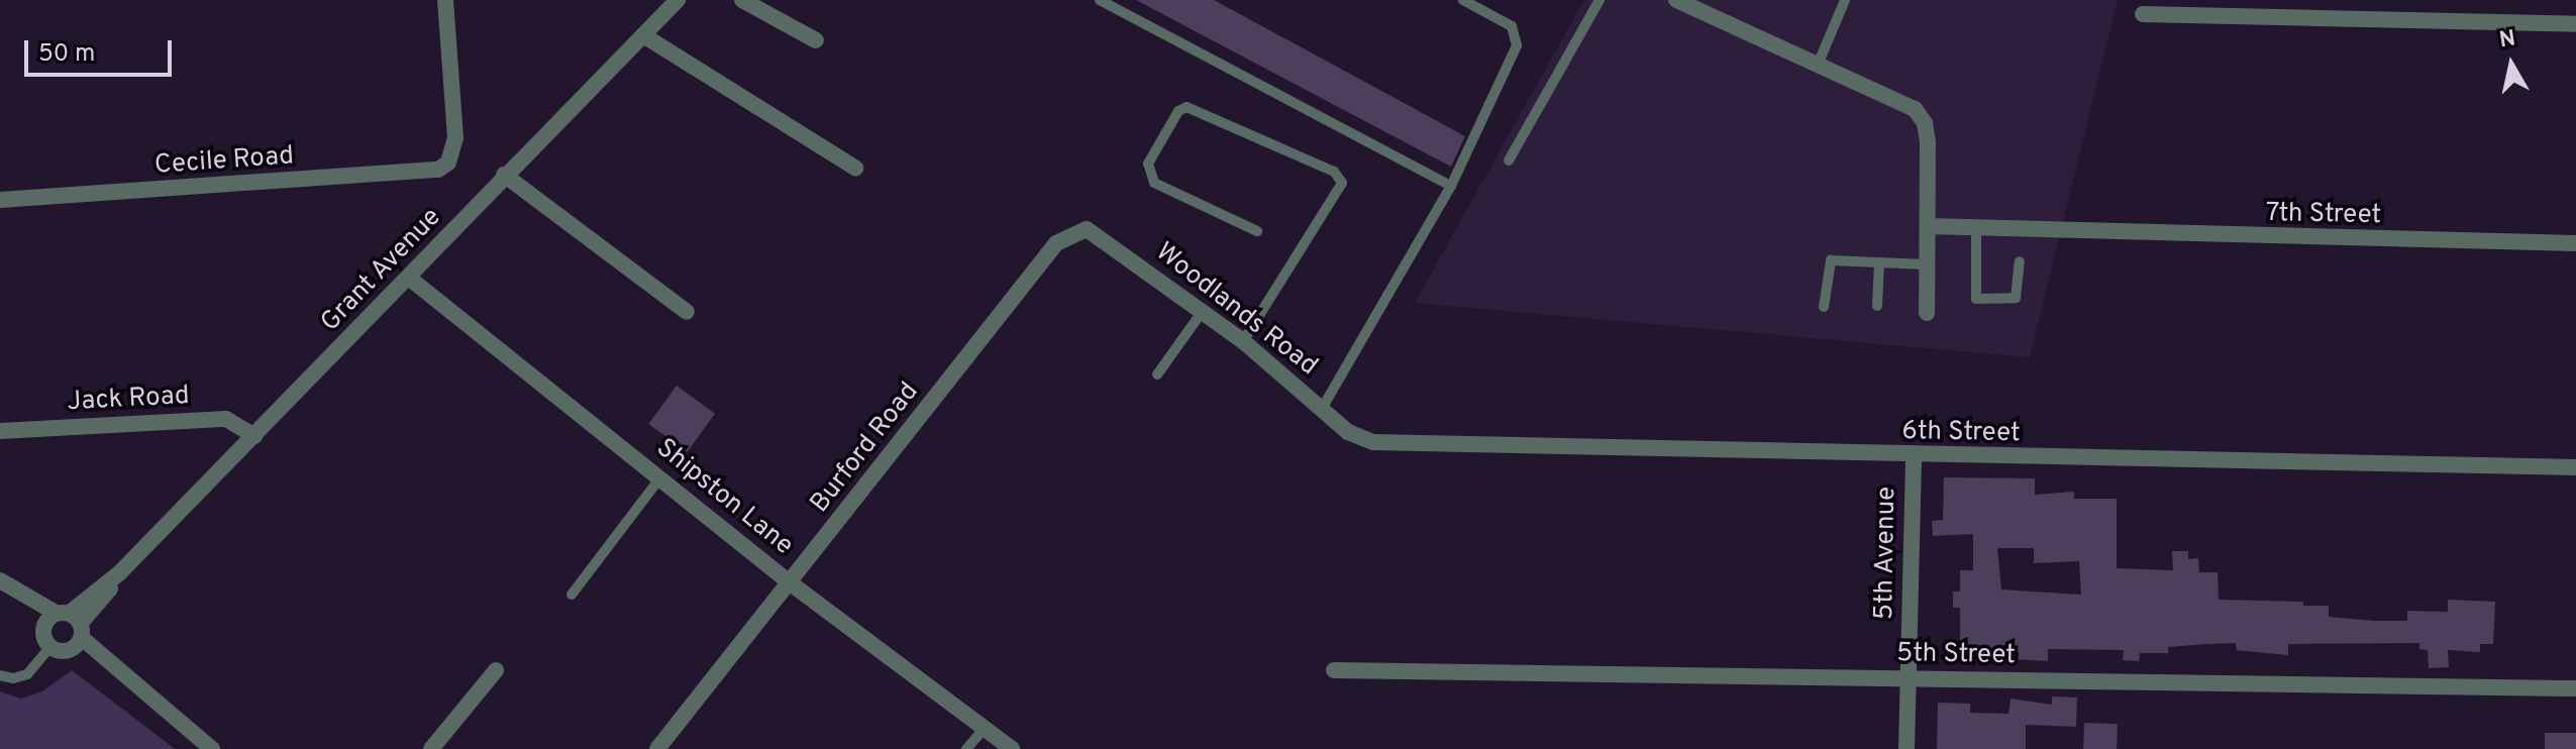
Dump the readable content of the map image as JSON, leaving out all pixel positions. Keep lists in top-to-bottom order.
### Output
{
  "streets": {
    "street": [
      "Cecile Road",
      "7th Street",
      "Grant Avenue",
      "Woodlands Road",
      "Jack Road",
      "6th Street",
      "Burford Road",
      "Shipston Lane",
      "5th Avenue",
      "5th Street"
    ]
  },
  "crossings": [
    ["Grant Avenue", "Jack Road"],
    ["Grant Avenue", "Shipston Lane"],
    ["Woodlands Road", "6th Street"],
    ["Woodlands Road", "Burford Road"],
    ["6th Street", "5th Avenue"],
    ["Burford Road", "Shipston Lane"],
    ["5th Avenue", "5th Street"]
  ],
  "scale_bar": "50 m",
  "north": "top"
}
